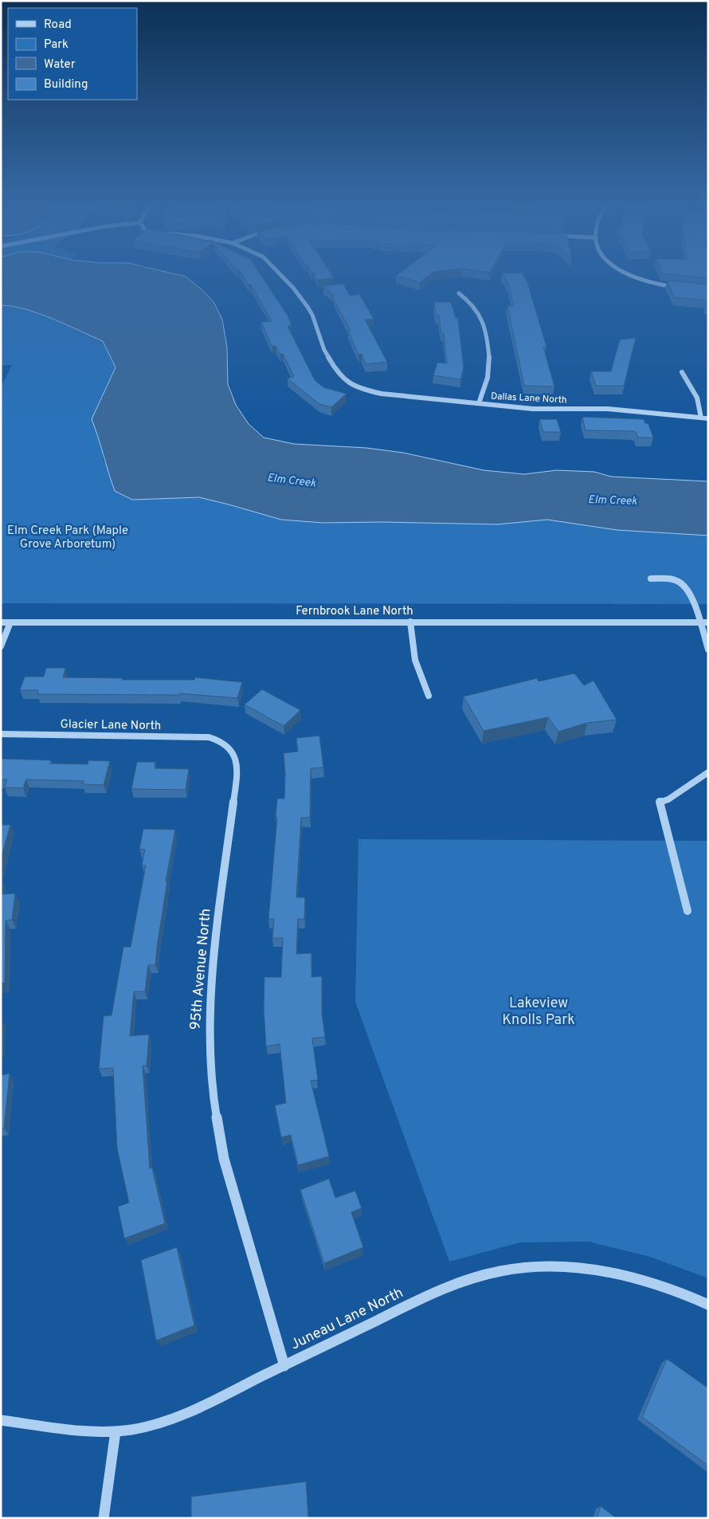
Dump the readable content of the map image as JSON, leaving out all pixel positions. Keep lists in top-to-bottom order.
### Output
{
  "streets": {
    "street": [
      "Dallas Lane North",
      "Fernbrook Lane North",
      "Glacier Lane North",
      "95th Avenue North",
      "Juneau Lane North"
    ]
  },
  "crossings": [
    ["Glacier Lane North", "95th Avenue North"],
    ["95th Avenue North", "Juneau Lane North"]
  ],
  "water": ["Elm Creek"],
  "parks": ["Elm Creek Park (Maple Grove Arboretum)", "Lakeview Knolls Park"],
  "legend": [
    "Road",
    "Park",
    "Water",
    "Building"
  ]
}
